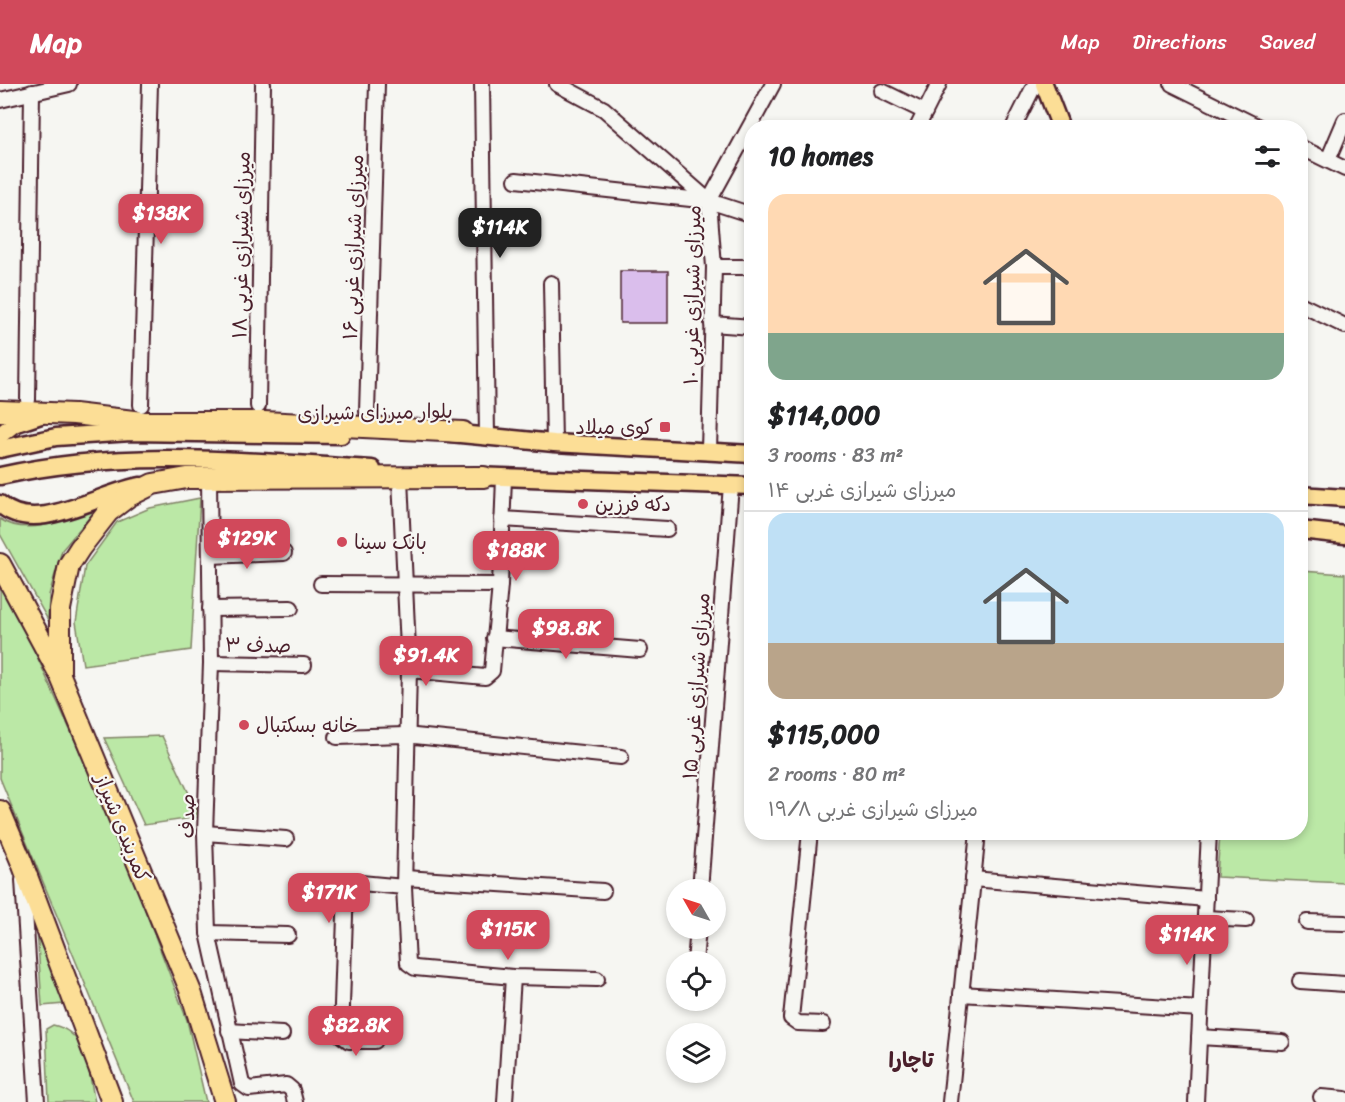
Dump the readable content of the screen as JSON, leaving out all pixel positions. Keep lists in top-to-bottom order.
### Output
{
  "streets": {
    "highway": ["کمربندی شیراز"],
    "main road": ["بلوار میرزای شیرازی"],
    "street": [
      "۱۸ میرزای شیرازی غربی",
      "۱۶ میرزای شیرازی غربی",
      "۱۰ میرزای شیرازی غربی",
      "صدف ۳",
      "۱۵ میرزای شیرازی غربی",
      "صدف"
    ]
  },
  "crossings": [
    ["۱۰ میرزای شیرازی غربی", "بلوار میرزای شیرازی"],
    ["صدف ۳", "صدف"]
  ],
  "districts": ["تاچارا"],
  "places": {
    "transit": ["کوی میلاد"],
    "other": ["دکه فرزین", "بانک سینا", "خانه بسکتبال"]
  },
  "north": "top left",
  "page": {
    "header": "Map",
    "nav": ["Map", "Directions", "Saved"],
    "heading": "10 homes",
    "list": [
      {
        "name": "$114,000",
        "note": "3 rooms · 83 m² · ۱۴ میرزای شیرازی غربی"
      },
      {
        "name": "$115,000",
        "note": "2 rooms · 80 m² · ۱۹/۸ میرزای شیرازی غربی"
      }
    ],
    "price": [
      "$138K",
      "$114K",
      "$129K",
      "$188K",
      "$98.8K",
      "$91.4K",
      "$171K",
      "$115K",
      "$114K",
      "$82.8K"
    ]
  }
}
